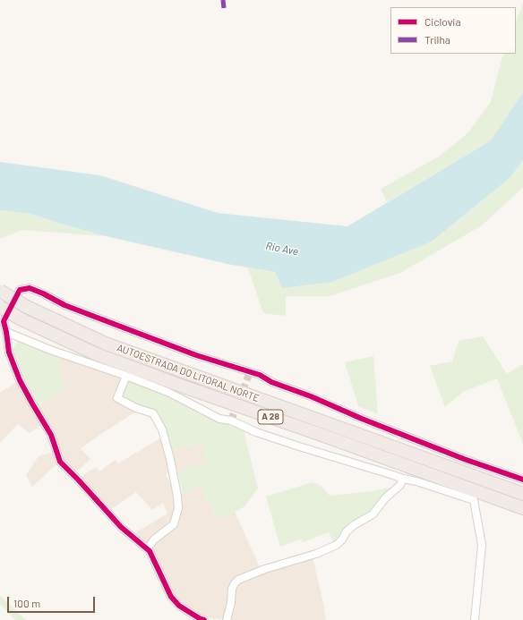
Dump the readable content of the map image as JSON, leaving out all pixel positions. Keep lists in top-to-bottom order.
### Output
{
  "streets": {
    "highway": ["AUTOESTRADA DO LITORAL NORTE", "A 28"]
  },
  "water": ["Rio Ave"],
  "legend": ["Ciclovia", "Trilha"],
  "scale_bar": "100 m"
}
